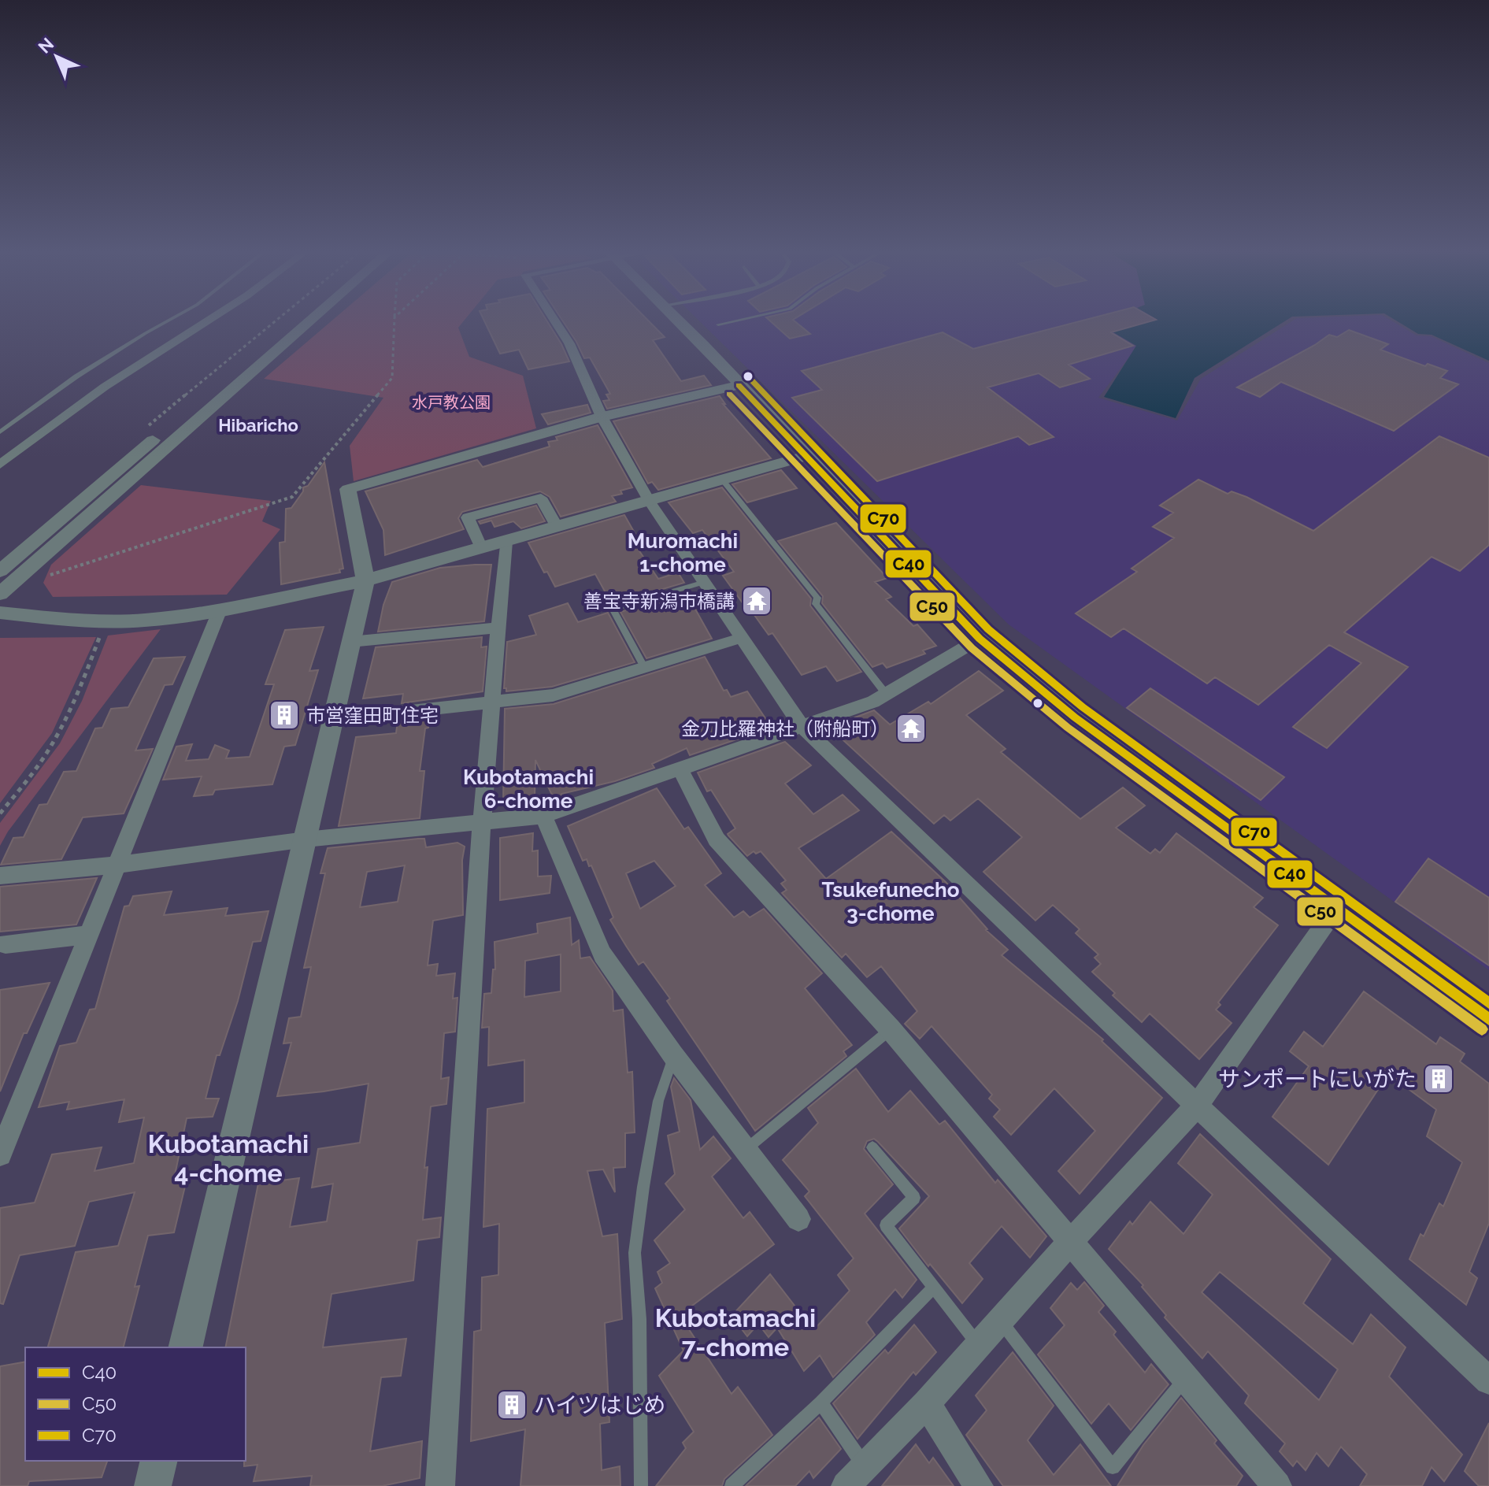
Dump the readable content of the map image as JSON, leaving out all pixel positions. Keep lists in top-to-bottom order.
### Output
{
  "districts": [
    "Hibaricho",
    "Muromachi 1-chome",
    "Kubotamachi 6-chome",
    "Tsukefunecho 3-chome",
    "Kubotamachi 4-chome",
    "Kubotamachi 7-chome"
  ],
  "parks": ["水戸教公園"],
  "places": {
    "temple": ["善宝寺新潟市橋講", "金刀比羅神社（附船町）"],
    "building": ["市営窪田町住宅", "サンポートにいがた", "ハイツはじめ"]
  },
  "lines": ["transit line C70", "transit line C40", "transit line C50"],
  "legend": ["C40", "C50", "C70"],
  "north": "top left"
}
